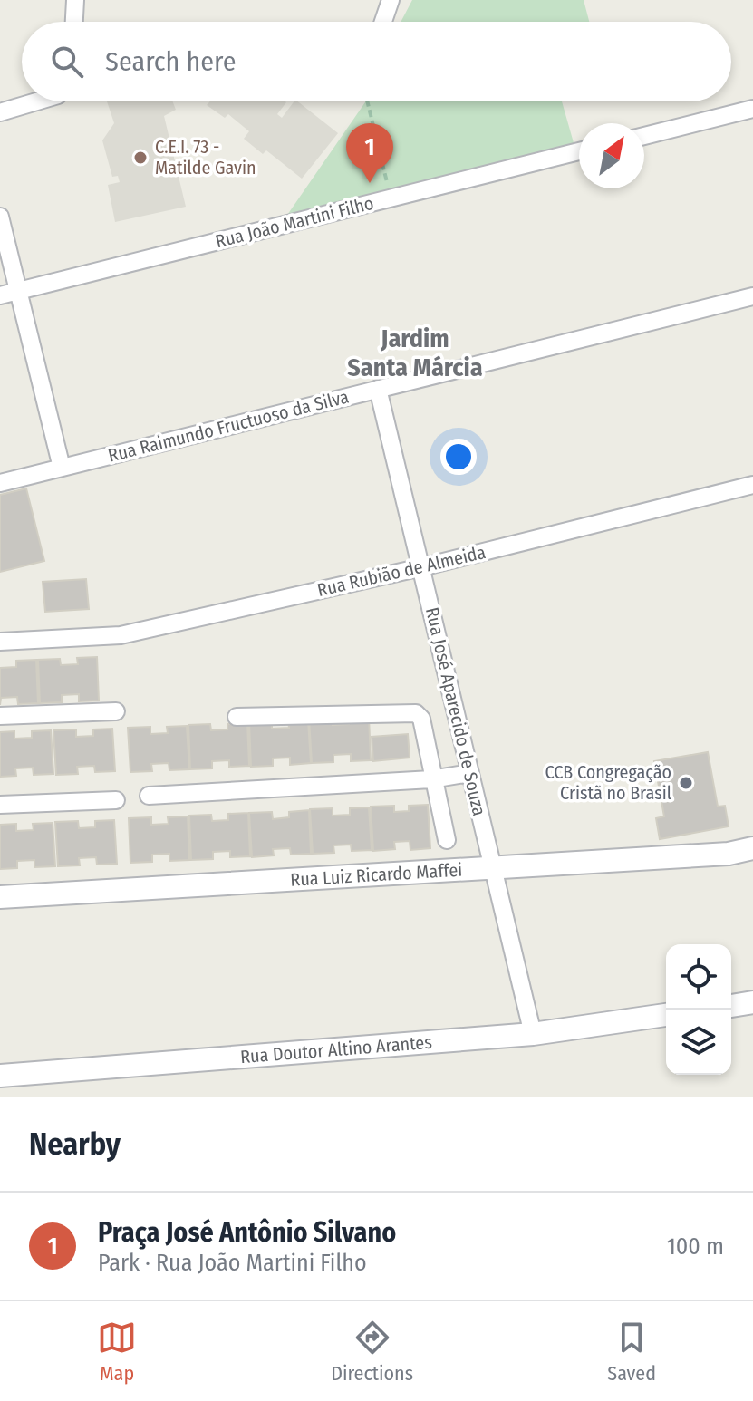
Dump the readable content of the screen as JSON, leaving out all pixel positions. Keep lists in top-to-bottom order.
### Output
{
  "streets": {
    "street": [
      "Rua João Martini Filho",
      "Rua Raimundo Fructuoso da Silva",
      "Rua Rubião de Almeida",
      "Rua José Aparecido de Souza",
      "Rua Luiz Ricardo Maffei",
      "Rua Doutor Altino Arantes"
    ]
  },
  "crossings": [
    ["Rua Raimundo Fructuoso da Silva", "Rua José Aparecido de Souza"],
    ["Rua Rubião de Almeida", "Rua José Aparecido de Souza"],
    ["Rua José Aparecido de Souza", "Rua Luiz Ricardo Maffei"],
    ["Rua José Aparecido de Souza", "Rua Doutor Altino Arantes"]
  ],
  "districts": ["Jardim Santa Márcia"],
  "places": ["C.E.I. 73 - Matilde Gavin", "CCB Congregação Cristã no Brasil"],
  "north": "top right",
  "page": {
    "search": "Search here",
    "pins": "1",
    "heading": "Nearby",
    "list": [
      {
        "mark": "1",
        "name": "Praça José Antônio Silvano",
        "note": "Park · Rua João Martini Filho",
        "value": "100 m"
      }
    ],
    "nav": ["Map", "Directions", "Saved"]
  }
}
